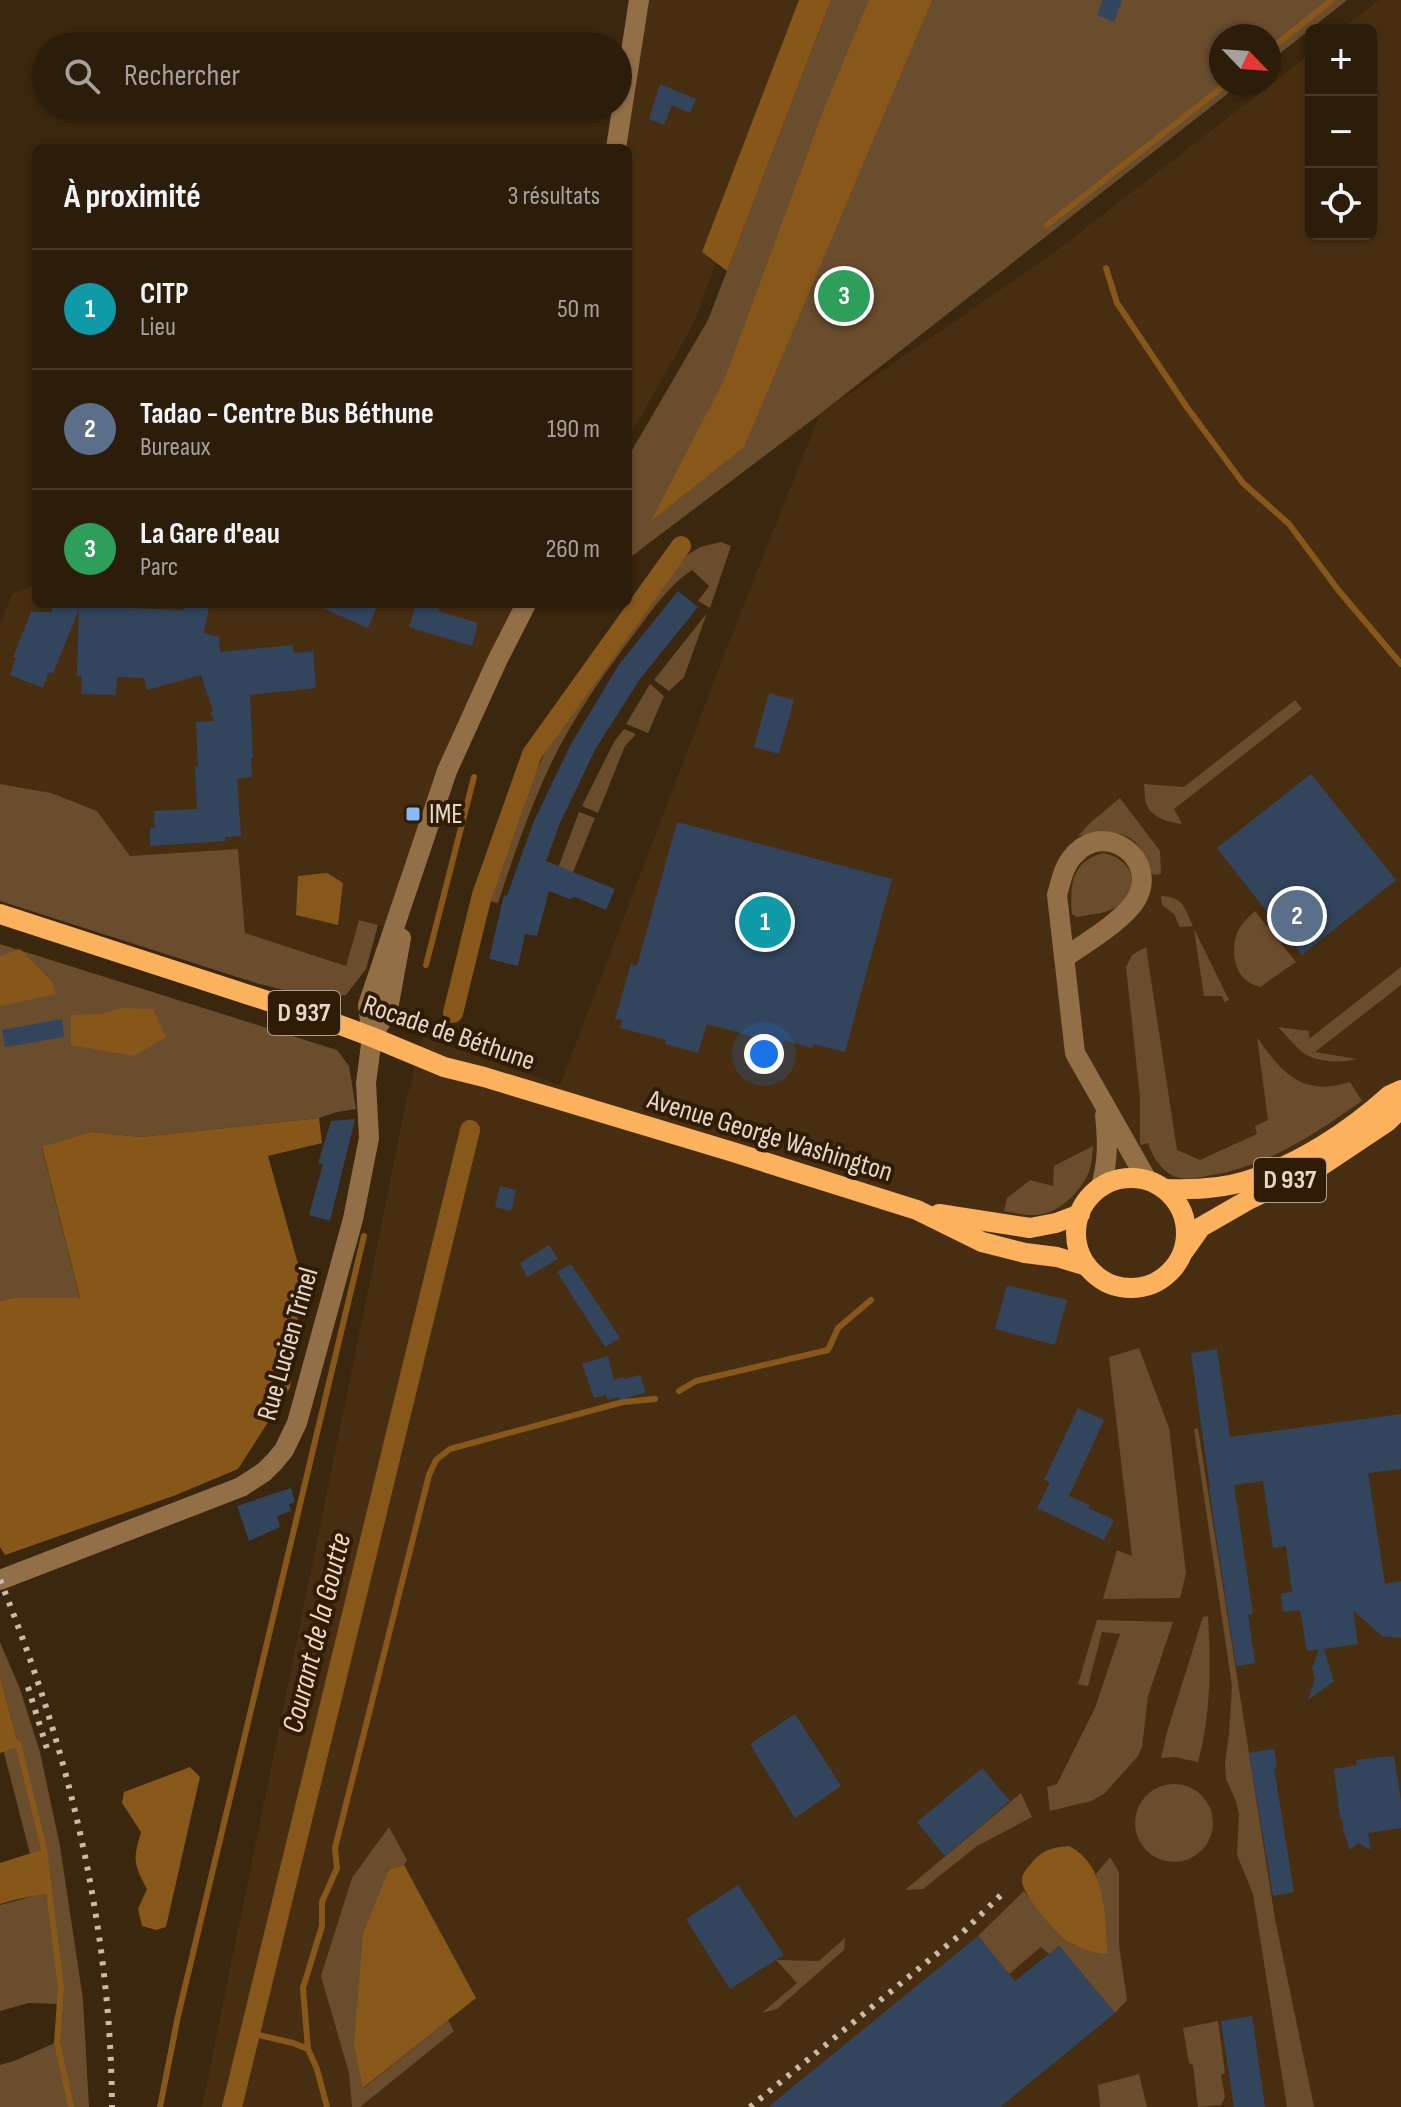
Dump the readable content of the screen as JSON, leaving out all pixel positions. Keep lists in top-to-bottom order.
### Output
{
  "streets": {
    "main road": ["D 937", "Rocade de Béthune", "Avenue George Washington"],
    "street": ["Rue Lucien Trinel"]
  },
  "crossings": [
    ["D 937", "Avenue George Washington"],
    ["Rocade de Béthune", "Avenue George Washington"],
    ["Rocade de Béthune", "Rue Lucien Trinel"]
  ],
  "water": ["Courant de la Goutte"],
  "places": {
    "transit": ["IME"]
  },
  "north": "bottom right",
  "page": {
    "map_buttons": ["+", "−"],
    "search": "Rechercher",
    "heading": ["À proximité", "3 résultats"],
    "list": [
      {
        "mark": "1",
        "name": "CITP",
        "note": "Lieu",
        "value": "50 m"
      },
      {
        "mark": "2",
        "name": "Tadao - Centre Bus Béthune",
        "note": "Bureaux",
        "value": "190 m"
      },
      {
        "mark": "3",
        "name": "La Gare d'eau",
        "note": "Parc",
        "value": "260 m"
      }
    ],
    "pins": ["3", "2", "1"]
  }
}
